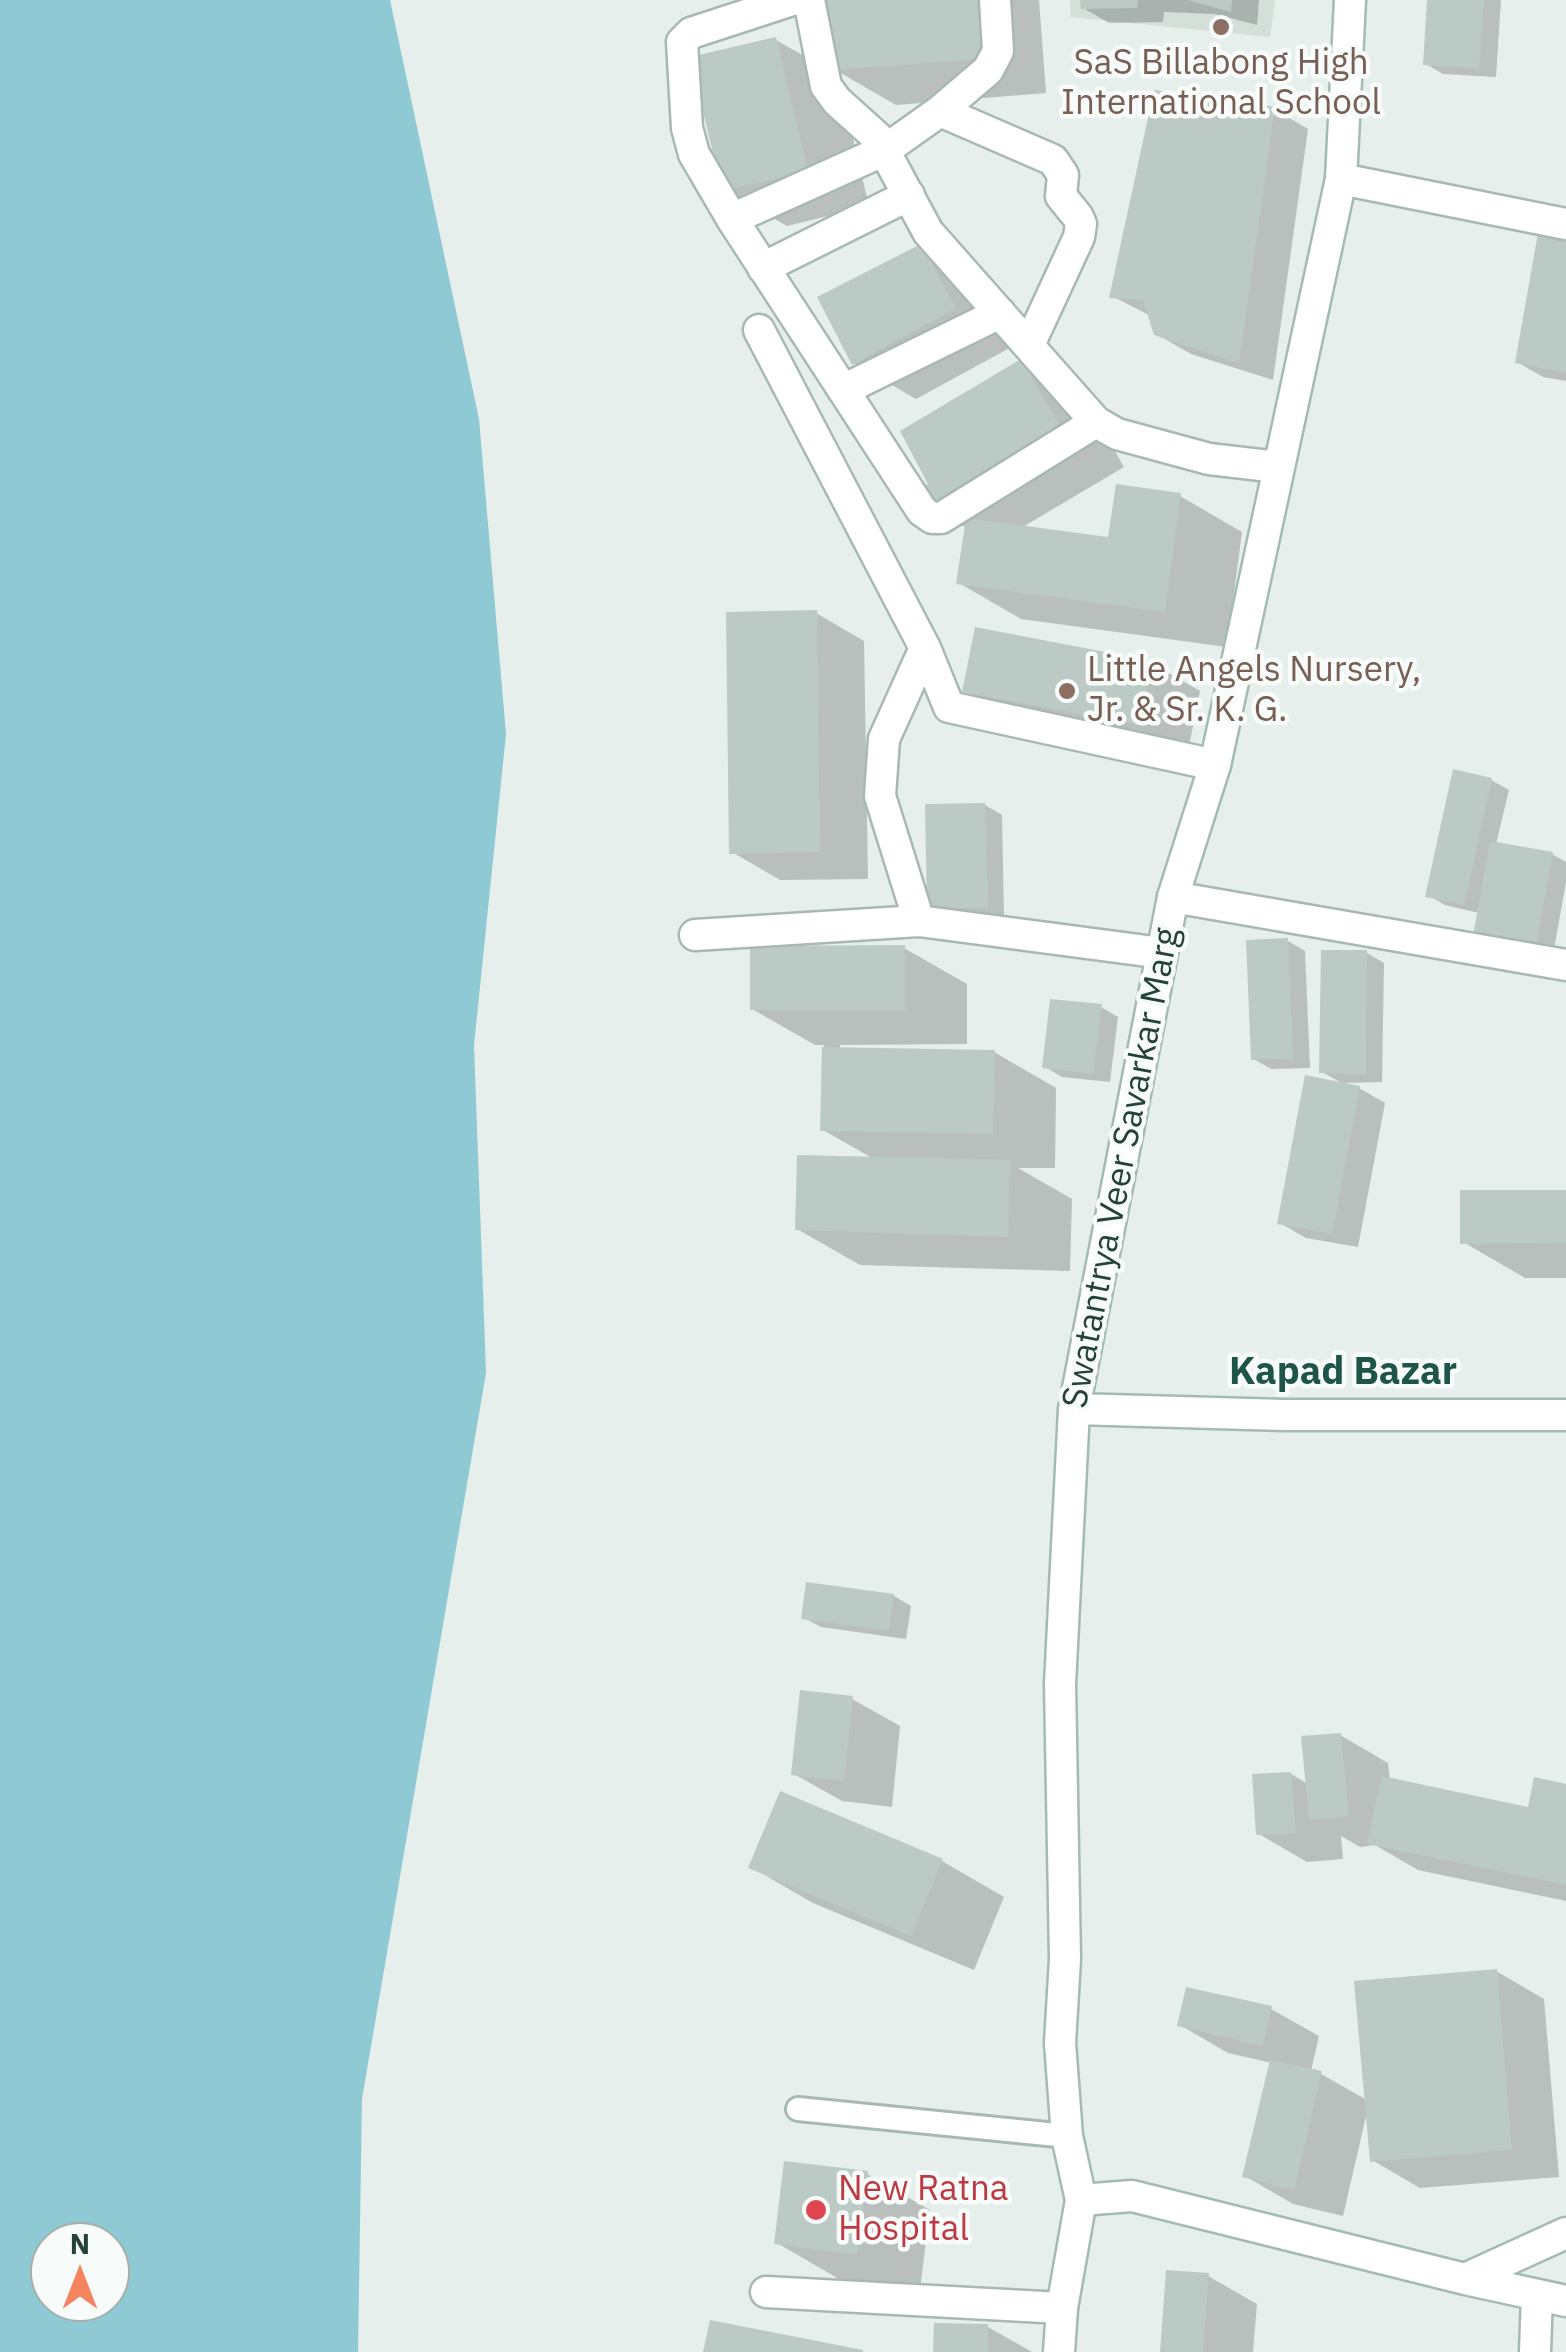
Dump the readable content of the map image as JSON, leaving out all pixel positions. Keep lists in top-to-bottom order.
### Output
{
  "streets": {
    "street": ["Swatantrya Veer Savarkar Marg"]
  },
  "districts": ["Kapad Bazar"],
  "places": ["SaS Billabong High International School", "Little Angels Nursery, Jr. & Sr. K. G.", "New Ratna Hospital"],
  "north": "top"
}
